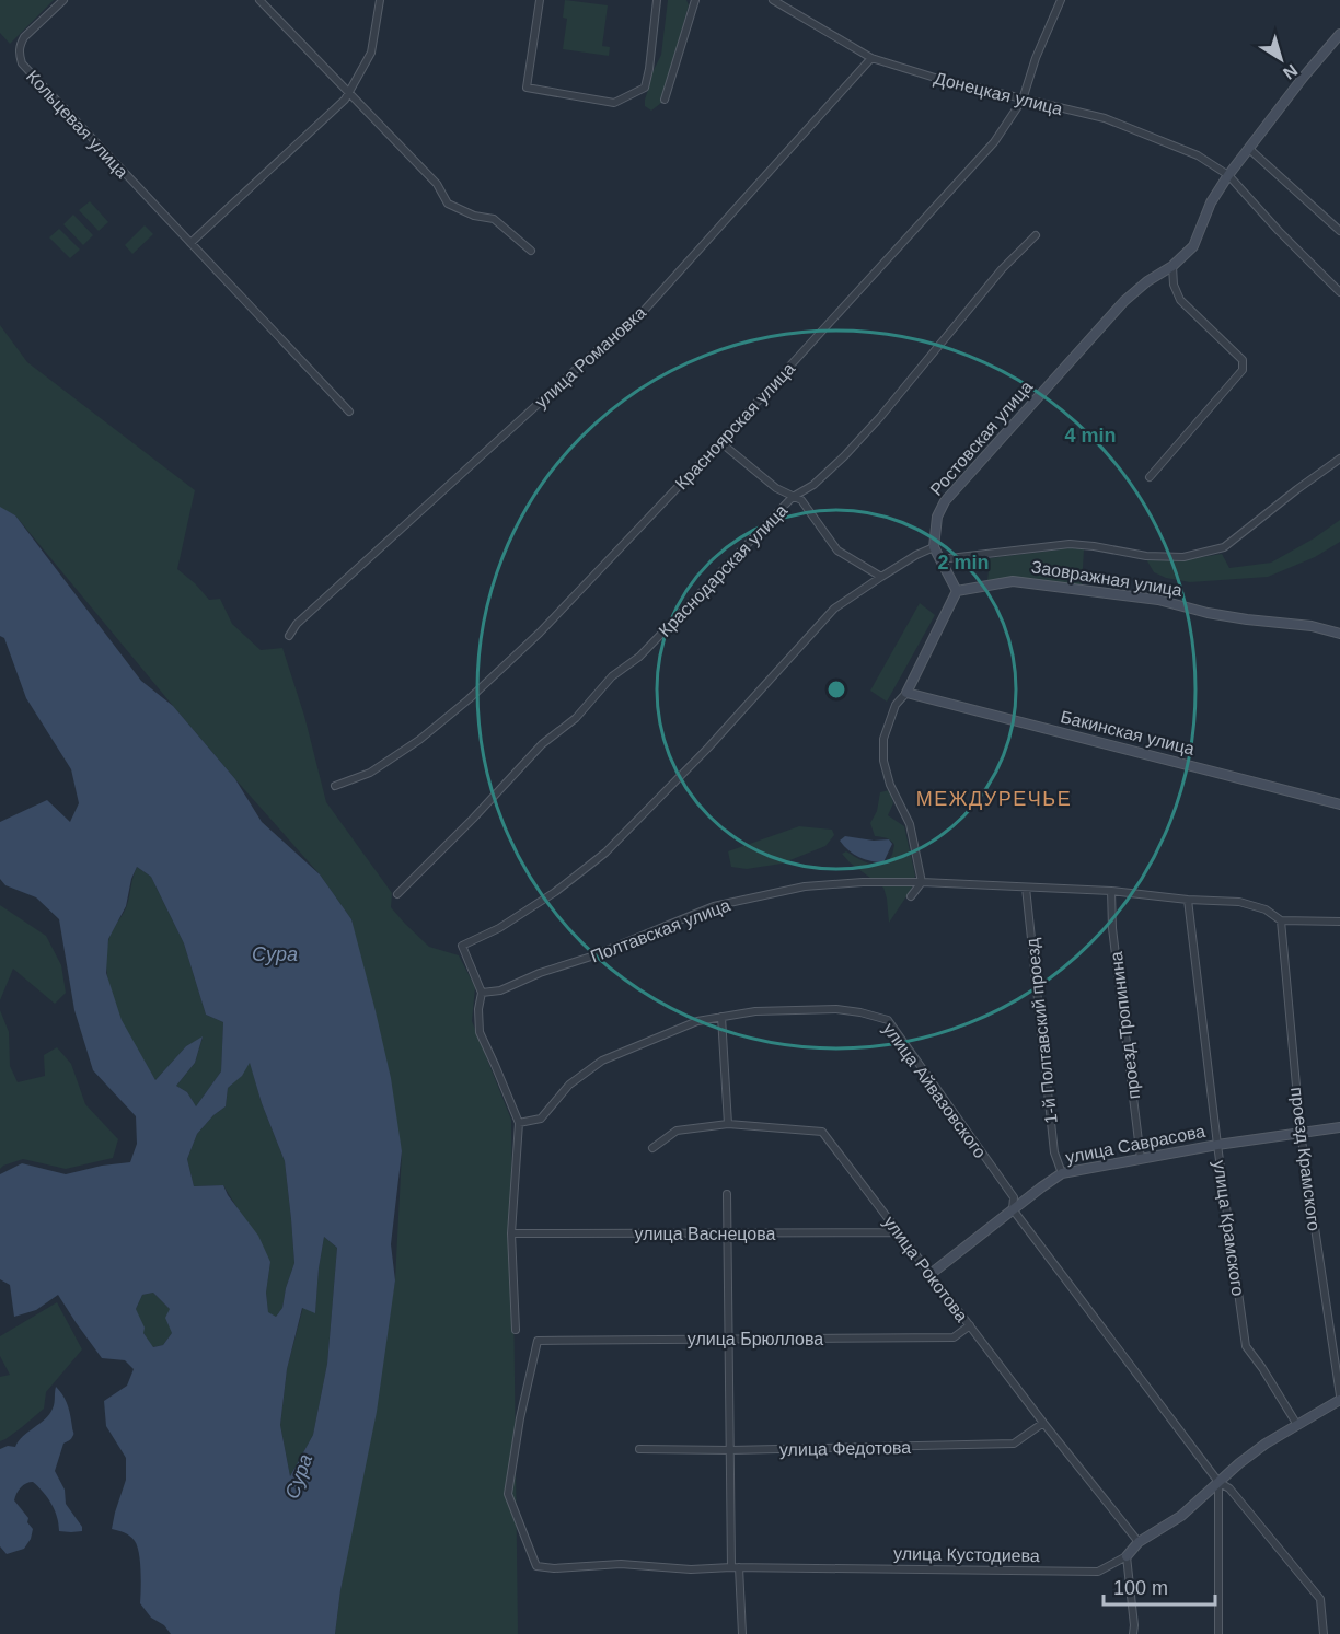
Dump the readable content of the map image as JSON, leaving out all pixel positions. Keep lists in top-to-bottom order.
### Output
{
  "streets": {
    "street": [
      "Донецкая улица",
      "Кольцевая улица",
      "улица Романовка",
      "Красноярская улица",
      "Ростовская улица",
      "Краснодарская улица",
      "Заовражная улица",
      "Бакинская улица",
      "Полтавская улица",
      "проезд Тропинина",
      "1-й Полтавский проезд",
      "улица Айвазовского",
      "улица Саврасова",
      "проезд Крамского",
      "улица Крамского",
      "улица Васнецова",
      "улица Рокотова",
      "улица Брюллова",
      "улица Федотова",
      "улица Кустодиева"
    ]
  },
  "crossings": [
    ["Донецкая улица", "улица Романовка"],
    ["Донецкая улица", "Красноярская улица"],
    ["Донецкая улица", "Ростовская улица"],
    ["Полтавская улица", "проезд Тропинина"],
    ["Полтавская улица", "1-й Полтавский проезд"],
    ["Полтавская улица", "проезд Крамского"],
    ["Полтавская улица", "улица Крамского"],
    ["проезд Тропинина", "улица Саврасова"],
    ["1-й Полтавский проезд", "улица Саврасова"],
    ["улица Айвазовского", "улица Саврасова"],
    ["улица Айвазовского", "улица Кустодиева"],
    ["улица Саврасова", "проезд Крамского"],
    ["улица Саврасова", "улица Крамского"],
    ["улица Саврасова", "улица Рокотова"],
    ["проезд Крамского", "улица Кустодиева"],
    ["улица Крамского", "улица Кустодиева"],
    ["улица Васнецова", "улица Рокотова"],
    ["улица Рокотова", "улица Брюллова"],
    ["улица Рокотова", "улица Федотова"],
    ["улица Рокотова", "улица Кустодиева"],
    ["улица Брюллова", "улица Кустодиева"]
  ],
  "districts": ["МЕЖДУРЕЧЬЕ"],
  "water": ["Сура"],
  "scale_bar": "100 m",
  "north": "bottom right",
  "rings": ["4 min", "2 min"]
}
